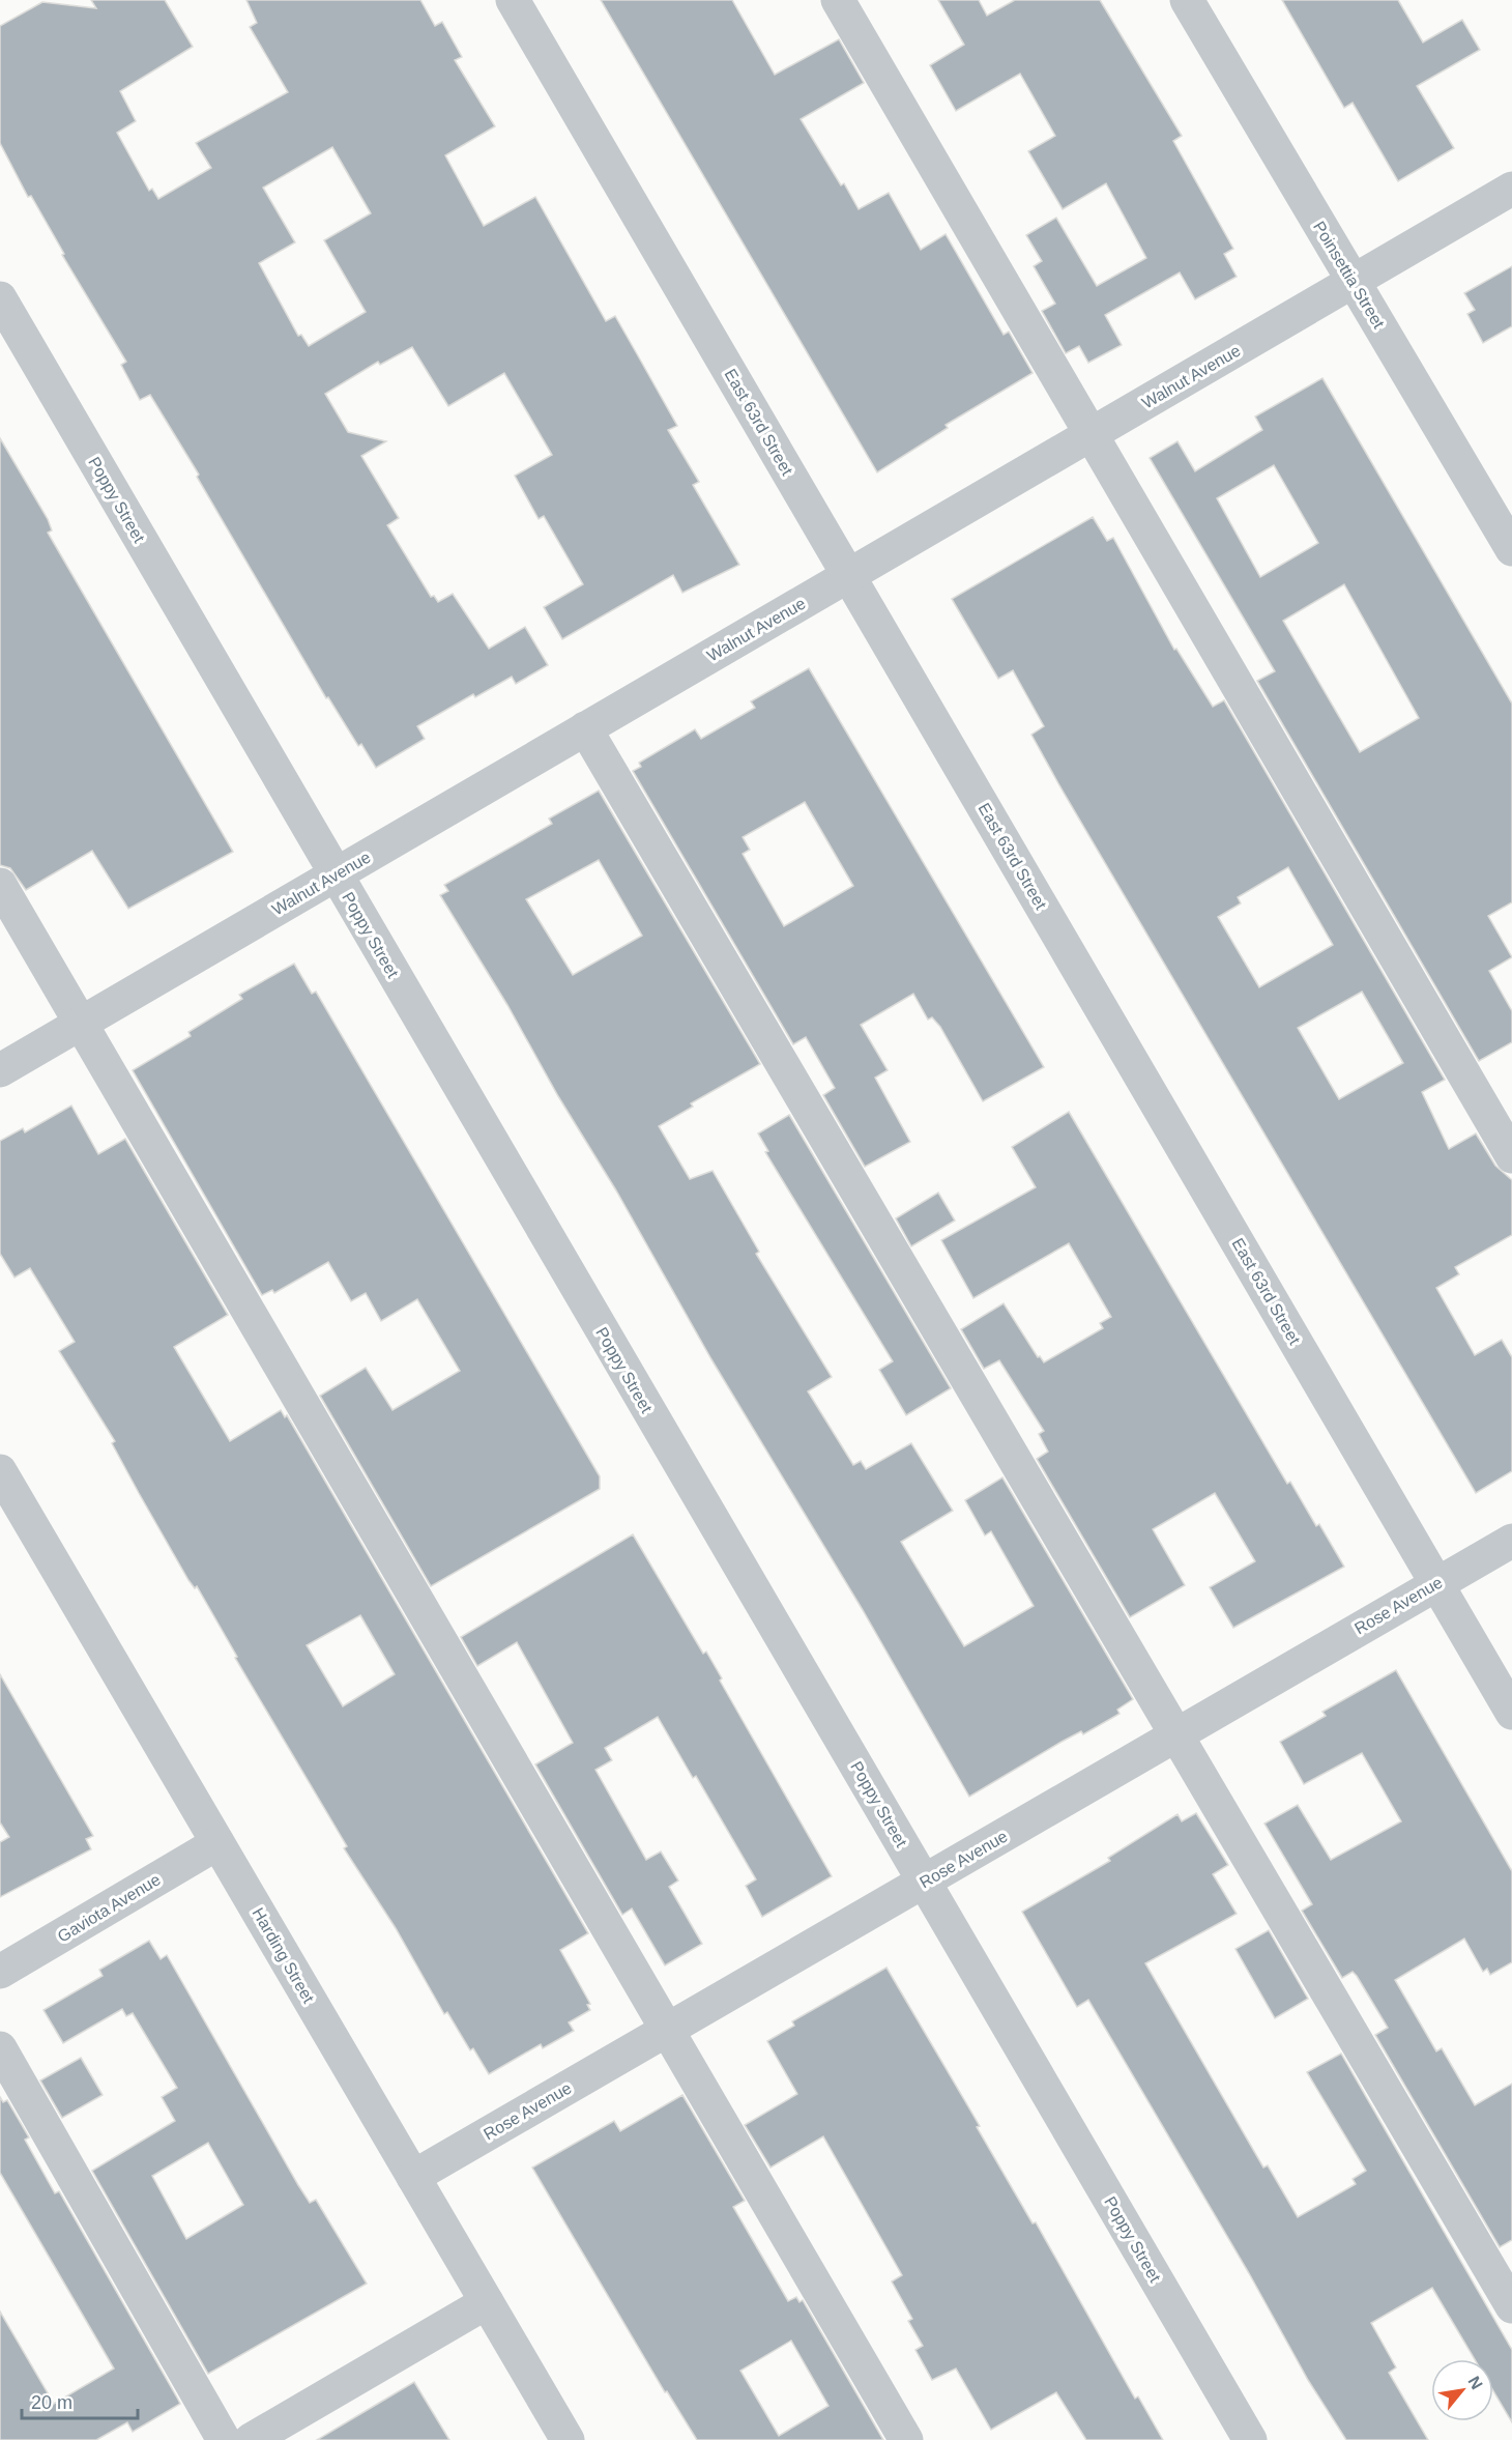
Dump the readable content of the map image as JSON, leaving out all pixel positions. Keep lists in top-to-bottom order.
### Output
{
  "streets": {
    "street": [
      "Poinsettia Street",
      "Walnut Avenue",
      "East 63rd Street",
      "Poppy Street",
      "Rose Avenue",
      "Gaviota Avenue",
      "Harding Street"
    ]
  },
  "crossings": [
    ["Poinsettia Street", "Walnut Avenue"],
    ["Walnut Avenue", "East 63rd Street"],
    ["Walnut Avenue", "Poppy Street"],
    ["East 63rd Street", "Rose Avenue"],
    ["Poppy Street", "Rose Avenue"],
    ["Rose Avenue", "Harding Street"],
    ["Gaviota Avenue", "Harding Street"]
  ],
  "scale_bar": "20 m",
  "north": "top right"
}
